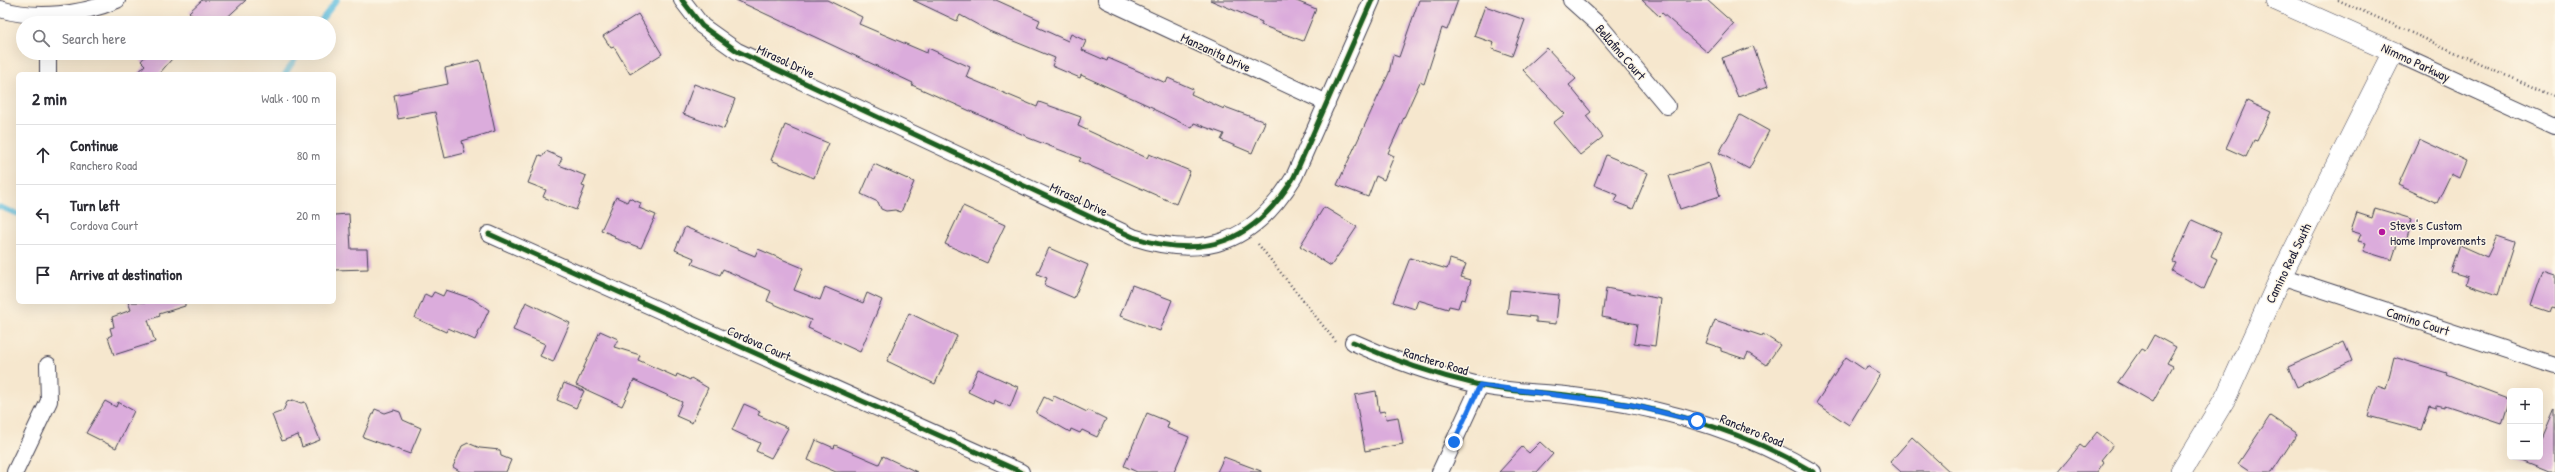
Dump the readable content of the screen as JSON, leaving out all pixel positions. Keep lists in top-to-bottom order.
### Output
{
  "streets": {
    "street": [
      "Manzanita Drive",
      "Bellafina Court",
      "Mirasol Drive",
      "Nimmo Parkway",
      "Camino Real South",
      "Camino Court",
      "Cordova Court",
      "Ranchero Road"
    ]
  },
  "crossings": [
    ["Manzanita Drive", "Mirasol Drive"],
    ["Nimmo Parkway", "Camino Real South"],
    ["Camino Real South", "Camino Court"]
  ],
  "places": ["Steve's Custom Home Improvements"],
  "page": {
    "search": "Search here",
    "heading": ["2 min", "Walk · 100 m"],
    "list": [
      ["Continue", "Ranchero Road", "80 m"],
      ["Turn left", "Cordova Court", "20 m"],
      "Arrive at destination"
    ],
    "map_buttons": ["+", "−"]
  }
}
